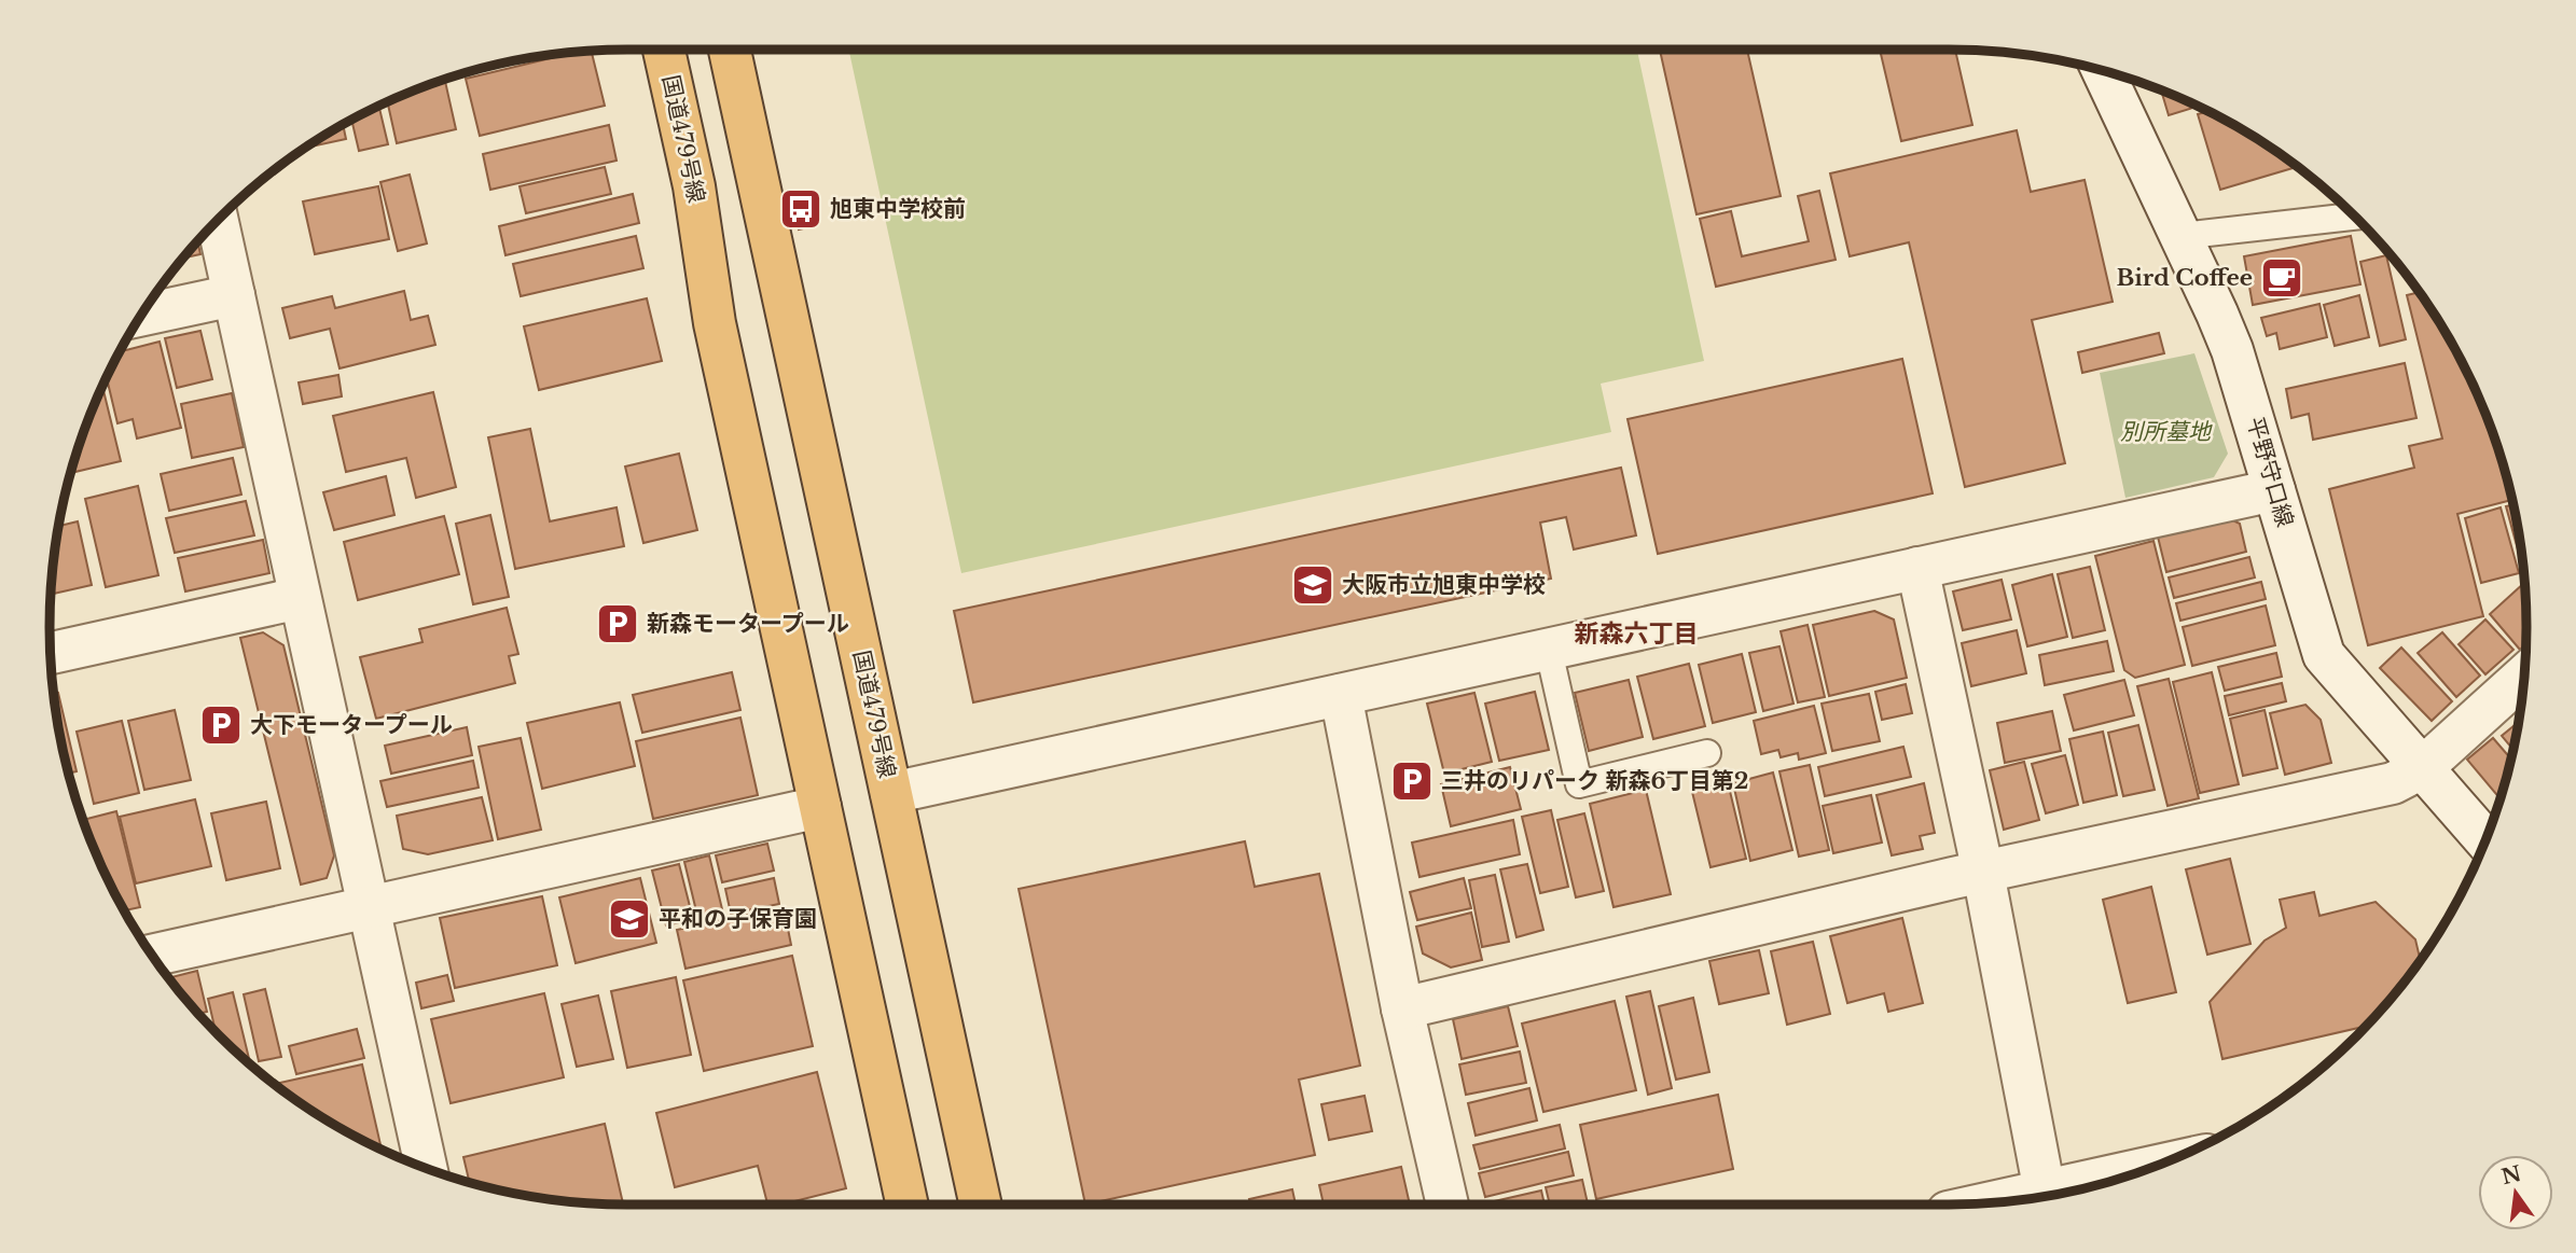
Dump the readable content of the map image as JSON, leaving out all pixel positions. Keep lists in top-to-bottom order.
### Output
{
  "streets": {
    "highway": ["国道479号線"],
    "street": ["平野守口線"]
  },
  "districts": ["新森六丁目"],
  "parks": ["別所墓地"],
  "places": {
    "bus stop": ["旭東中学校前"],
    "cafe": ["Bird Coffee"],
    "school or university": ["大阪市立旭東中学校", "平和の子保育園"],
    "parking": ["新森モータープール", "大下モータープール", "三井のリパーク 新森6丁目第2"]
  },
  "north": "top"
}
